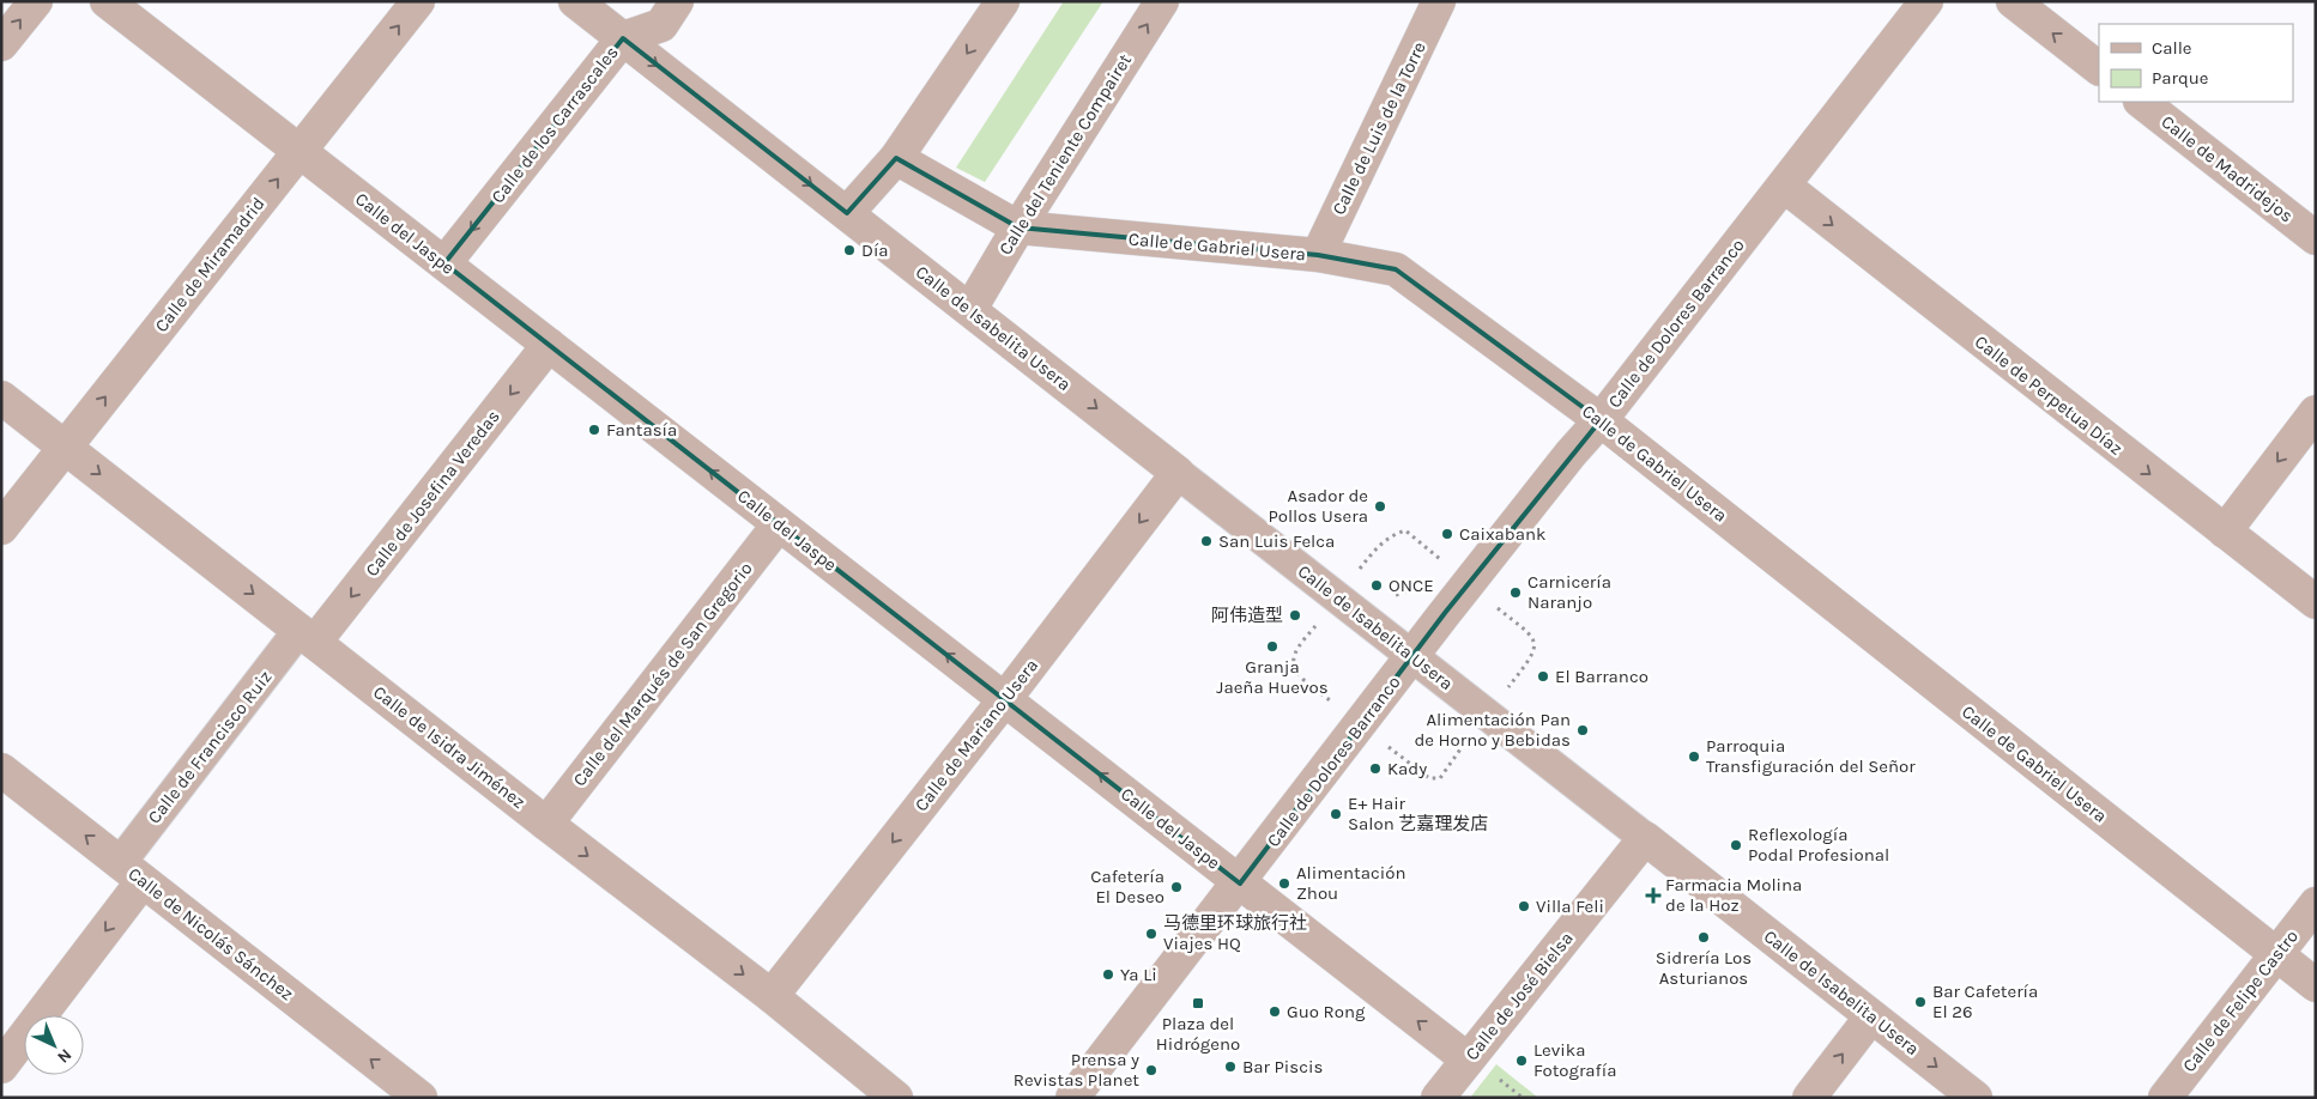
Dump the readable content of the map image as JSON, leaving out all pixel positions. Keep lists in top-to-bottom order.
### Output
{
  "streets": {
    "street": [
      "Calle de los Carrascales",
      "Calle de Luis de la Torre",
      "Calle del Teniente Compairet",
      "Calle de Madridejos",
      "Calle del Jaspe",
      "Calle de Gabriel Usera",
      "Calle de Miramadrid",
      "Calle de Dolores Barranco",
      "Calle de Isabelita Usera",
      "Calle de Perpetua Díaz",
      "Calle de Josefina Veredas",
      "Calle del Marqués de San Gregorio",
      "Calle de Mariano Usera",
      "Calle de Francisco Ruiz",
      "Calle de Isidra Jiménez",
      "Calle de Nicolás Sánchez",
      "Calle de José Bielsa",
      "Calle de Felipe Castro"
    ]
  },
  "crossings": [
    ["Calle de los Carrascales", "Calle del Jaspe"],
    ["Calle de los Carrascales", "Calle de Isabelita Usera"],
    ["Calle de Luis de la Torre", "Calle de Gabriel Usera"],
    ["Calle del Teniente Compairet", "Calle de Gabriel Usera"],
    ["Calle del Teniente Compairet", "Calle de Isabelita Usera"],
    ["Calle del Jaspe", "Calle de Miramadrid"],
    ["Calle del Jaspe", "Calle de Dolores Barranco"],
    ["Calle del Jaspe", "Calle de Josefina Veredas"],
    ["Calle del Jaspe", "Calle del Marqués de San Gregorio"],
    ["Calle del Jaspe", "Calle de Mariano Usera"],
    ["Calle del Jaspe", "Calle de José Bielsa"],
    ["Calle de Gabriel Usera", "Calle de Dolores Barranco"],
    ["Calle de Gabriel Usera", "Calle de Felipe Castro"],
    ["Calle de Miramadrid", "Calle de Isidra Jiménez"],
    ["Calle de Dolores Barranco", "Calle de Isabelita Usera"],
    ["Calle de Dolores Barranco", "Calle de Perpetua Díaz"],
    ["Calle de Isabelita Usera", "Calle de Mariano Usera"],
    ["Calle de Isabelita Usera", "Calle de José Bielsa"],
    ["Calle de Josefina Veredas", "Calle de Francisco Ruiz"],
    ["Calle de Josefina Veredas", "Calle de Isidra Jiménez"],
    ["Calle del Marqués de San Gregorio", "Calle de Isidra Jiménez"],
    ["Calle de Mariano Usera", "Calle de Isidra Jiménez"],
    ["Calle de Francisco Ruiz", "Calle de Isidra Jiménez"],
    ["Calle de Francisco Ruiz", "Calle de Nicolás Sánchez"]
  ],
  "one_way": [
    "Calle de los Carrascales",
    "Calle del Jaspe",
    "Calle de Miramadrid",
    "Calle de Isabelita Usera",
    "Calle de Perpetua Díaz",
    "Calle de Josefina Veredas",
    "Calle de Mariano Usera",
    "Calle de Francisco Ruiz",
    "Calle de Isidra Jiménez",
    "Calle de Nicolás Sánchez"
  ],
  "places": {
    "other": [
      "Día",
      "Fantasía",
      "Asador de Pollos Usera",
      "Caixabank",
      "San Luis Felca",
      "ONCE",
      "Carnicería Naranjo",
      "阿伟造型",
      "Granja Jaeña Huevos",
      "El Barranco",
      "Alimentación Pan de Horno y Bebidas",
      "Parroquia Transfiguración del Señor",
      "Kady",
      "E+ Hair Salon 艺嘉理发店",
      "Reflexología Podal Profesional",
      "Alimentación Zhou",
      "Cafetería El Deseo",
      "Villa Feli",
      "马德里环球旅行社 Viajes HQ",
      "Sidrería Los Asturianos",
      "Ya Li",
      "Bar Cafetería El 26",
      "Guo Rong",
      "Levika Fotografía",
      "Bar Piscis",
      "Prensa y Revistas Planet"
    ],
    "health": ["Farmacia Molina de la Hoz"],
    "transit": ["Plaza del Hidrógeno"]
  },
  "legend": ["Calle", "Parque"],
  "north": "bottom right"
}
